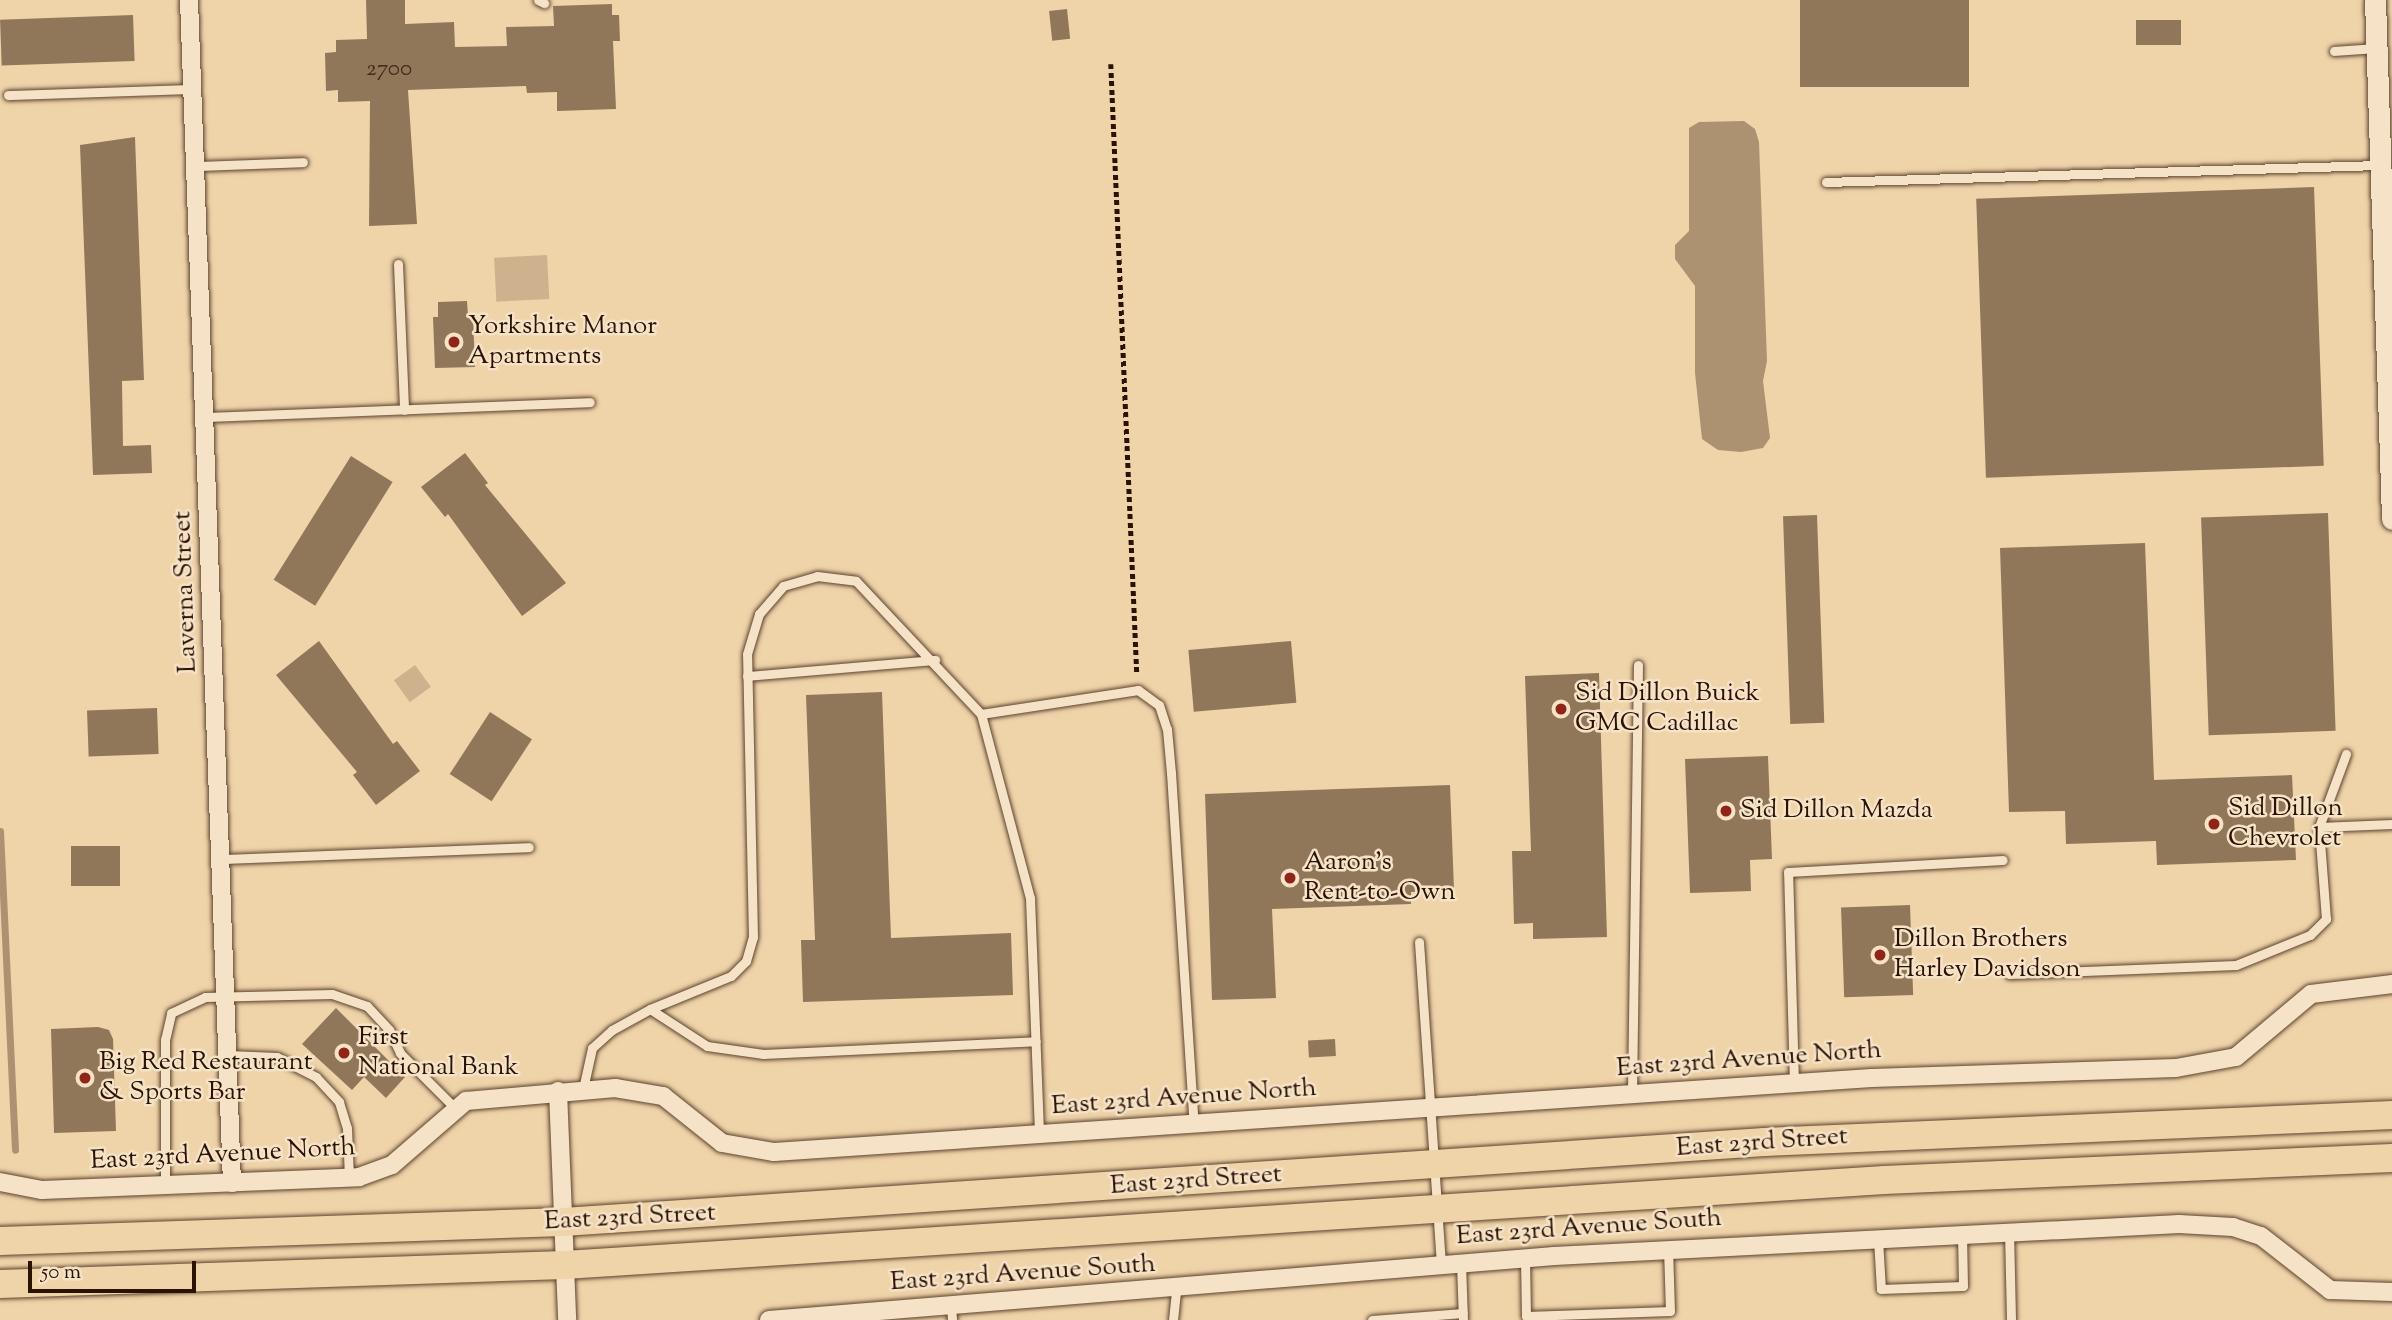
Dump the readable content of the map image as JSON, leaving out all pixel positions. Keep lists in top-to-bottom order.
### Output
{
  "streets": {
    "main road": ["East 23rd Street"],
    "street": ["Laverna Street", "East 23rd Avenue North", "East 23rd Avenue South"]
  },
  "crossings": [
    ["Laverna Street", "East 23rd Avenue North"]
  ],
  "places": [
    "Yorkshire Manor Apartments",
    "Sid Dillon Buick GMC Cadillac",
    "Sid Dillon Mazda",
    "Sid Dillon Chevrolet",
    "Aaron's Rent-to-Own",
    "Dillon Brothers Harley Davidson",
    "First National Bank",
    "Big Red Restaurant & Sports Bar"
  ],
  "house_numbers": ["2700"],
  "scale_bar": "50 m"
}
